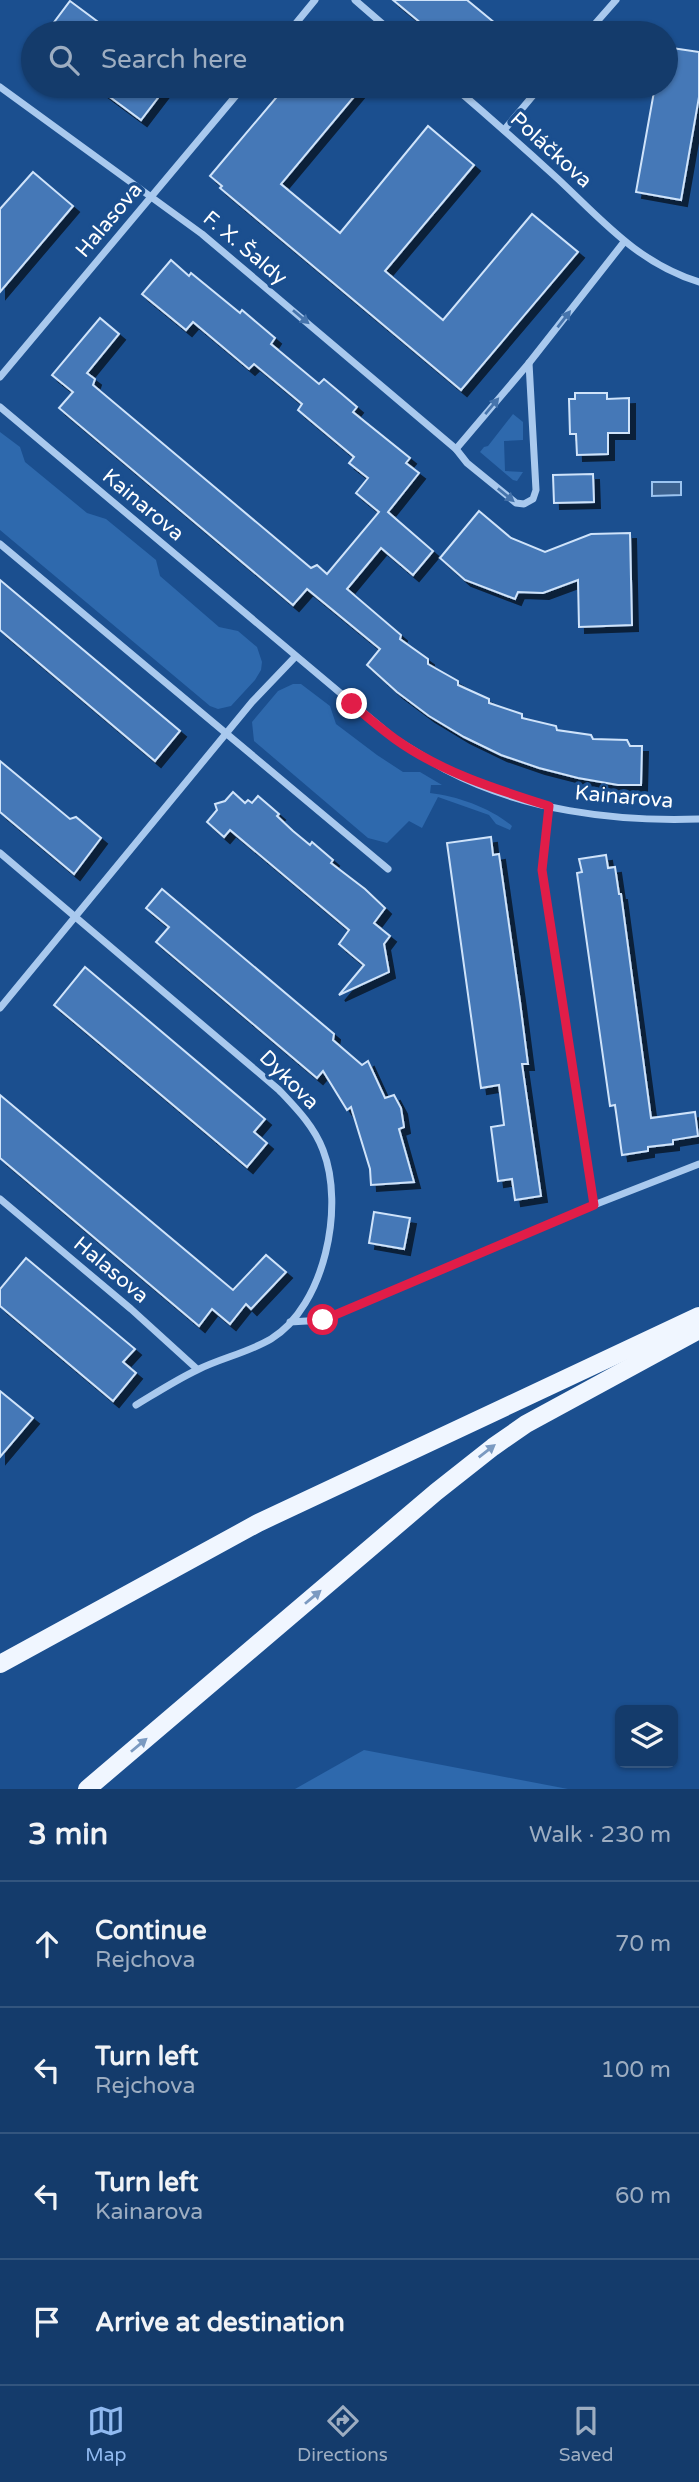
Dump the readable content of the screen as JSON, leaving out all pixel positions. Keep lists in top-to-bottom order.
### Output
{
  "streets": {
    "street": [
      "Poláčkova",
      "Halasova",
      "F. X. Šaldy",
      "Kainarova",
      "Dykova"
    ]
  },
  "crossings": [
    ["Halasova", "F. X. Šaldy"],
    ["Halasova", "Dykova"]
  ],
  "page": {
    "search": "Search here",
    "heading": ["3 min", "Walk · 230 m"],
    "list": [
      ["Continue", "Rejchova", "70 m"],
      ["Turn left", "Rejchova", "100 m"],
      ["Turn left", "Kainarova", "60 m"],
      "Arrive at destination"
    ],
    "nav": ["Map", "Directions", "Saved"]
  }
}
